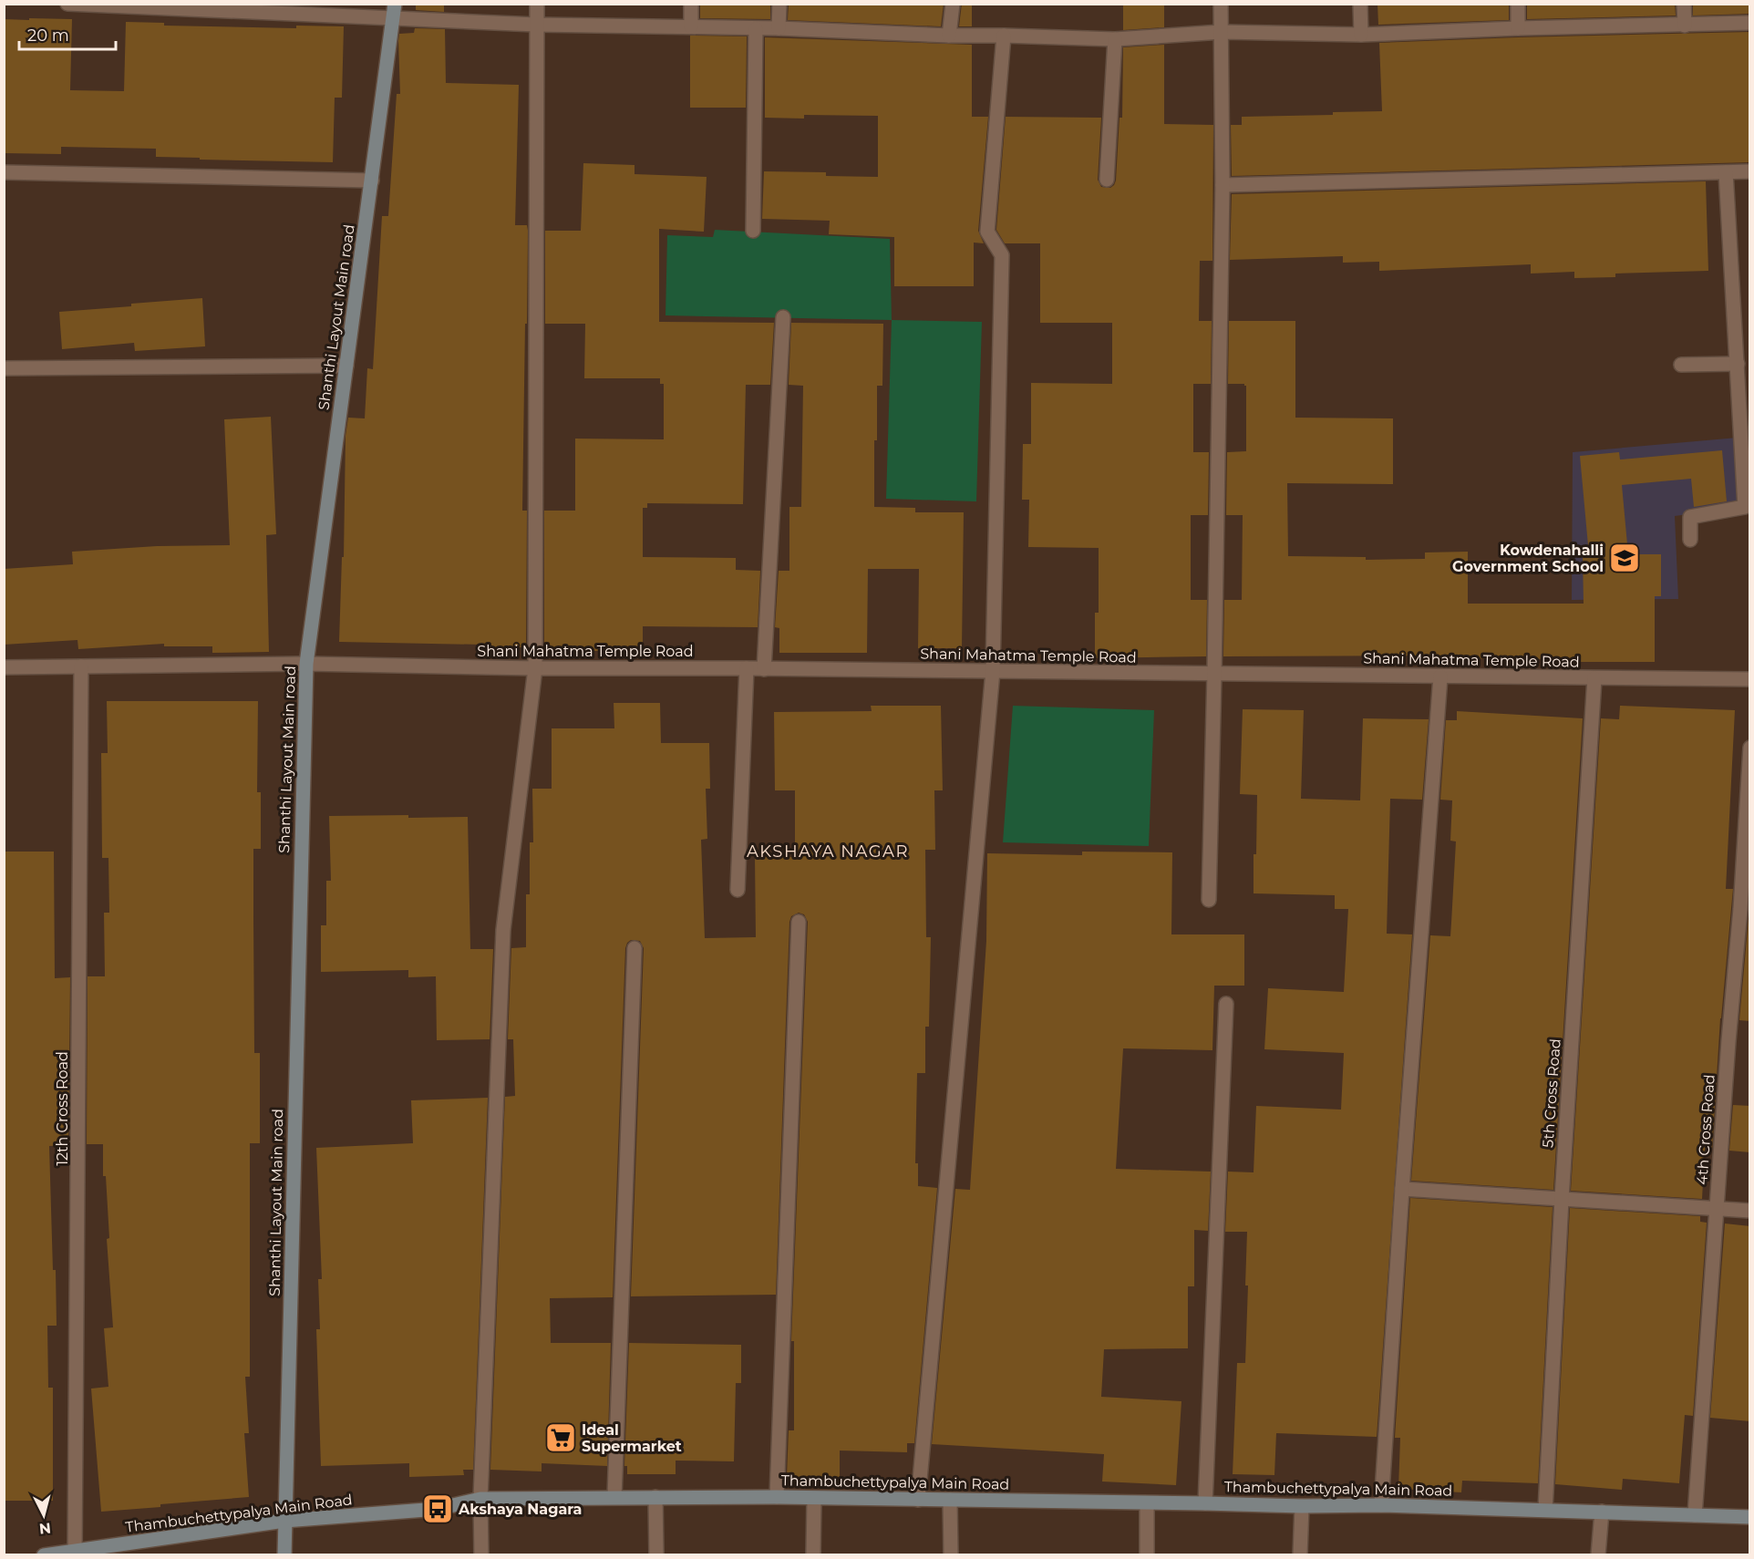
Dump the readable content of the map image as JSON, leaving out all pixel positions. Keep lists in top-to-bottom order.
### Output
{
  "streets": {
    "main road": ["Shanthi Layout Main road", "Thambuchettypalya Main Road"],
    "street": [
      "Shani Mahatma Temple Road",
      "5th Cross Road",
      "12th Cross Road",
      "4th Cross Road"
    ]
  },
  "crossings": [
    ["Shanthi Layout Main road", "Shani Mahatma Temple Road"],
    ["Shanthi Layout Main road", "Thambuchettypalya Main Road"],
    ["Shani Mahatma Temple Road", "5th Cross Road"],
    ["Shani Mahatma Temple Road", "12th Cross Road"],
    ["5th Cross Road", "Thambuchettypalya Main Road"],
    ["12th Cross Road", "Thambuchettypalya Main Road"],
    ["4th Cross Road", "Thambuchettypalya Main Road"]
  ],
  "districts": ["AKSHAYA NAGAR"],
  "places": {
    "school or university": ["Kowdenahalli Government School"],
    "supermarket": ["Ideal Supermarket"],
    "bus stop": ["Akshaya Nagara"]
  },
  "scale_bar": "20 m",
  "north": "bottom"
}
